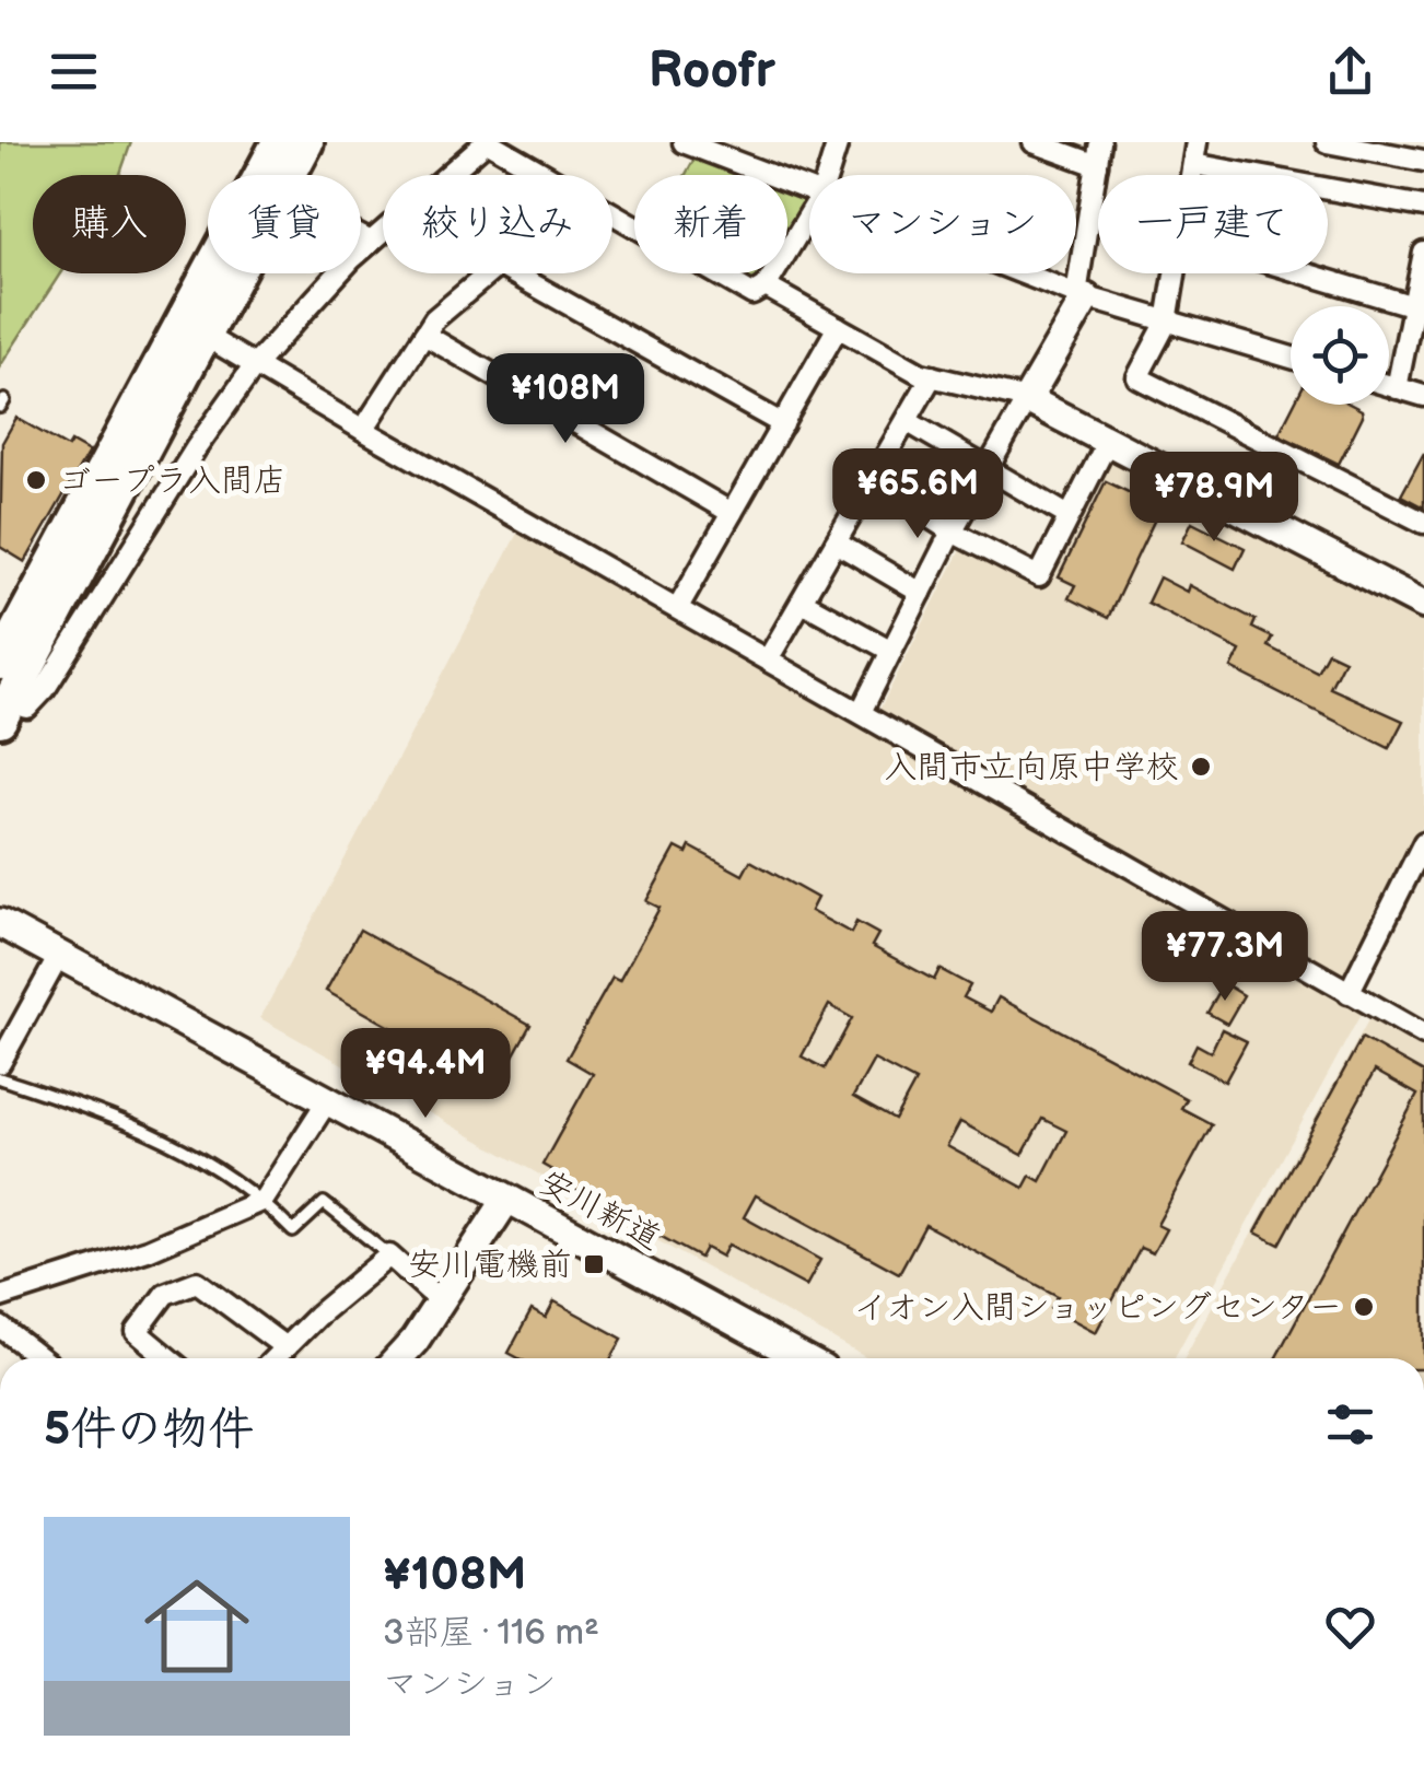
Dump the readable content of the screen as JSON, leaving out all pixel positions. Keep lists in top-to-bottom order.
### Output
{
  "streets": {
    "street": ["安川新道"]
  },
  "places": {
    "other": ["ゴープラ入間店", "入間市立向原中学校", "イオン入間ショッピングセンター"],
    "transit": ["安川電機前"]
  },
  "page": {
    "header": "Roofr",
    "chip": [
      "購入",
      "賃貸",
      "絞り込み",
      "新着",
      "マンション",
      "一戸建て"
    ],
    "price": [
      "¥108M",
      "¥65.6M",
      "¥78.9M",
      "¥77.3M",
      "¥94.4M"
    ],
    "heading": "5件の物件",
    "list": [
      {
        "name": "¥108M",
        "note": "3部屋 · 116 m² · マンション"
      }
    ]
  }
}
